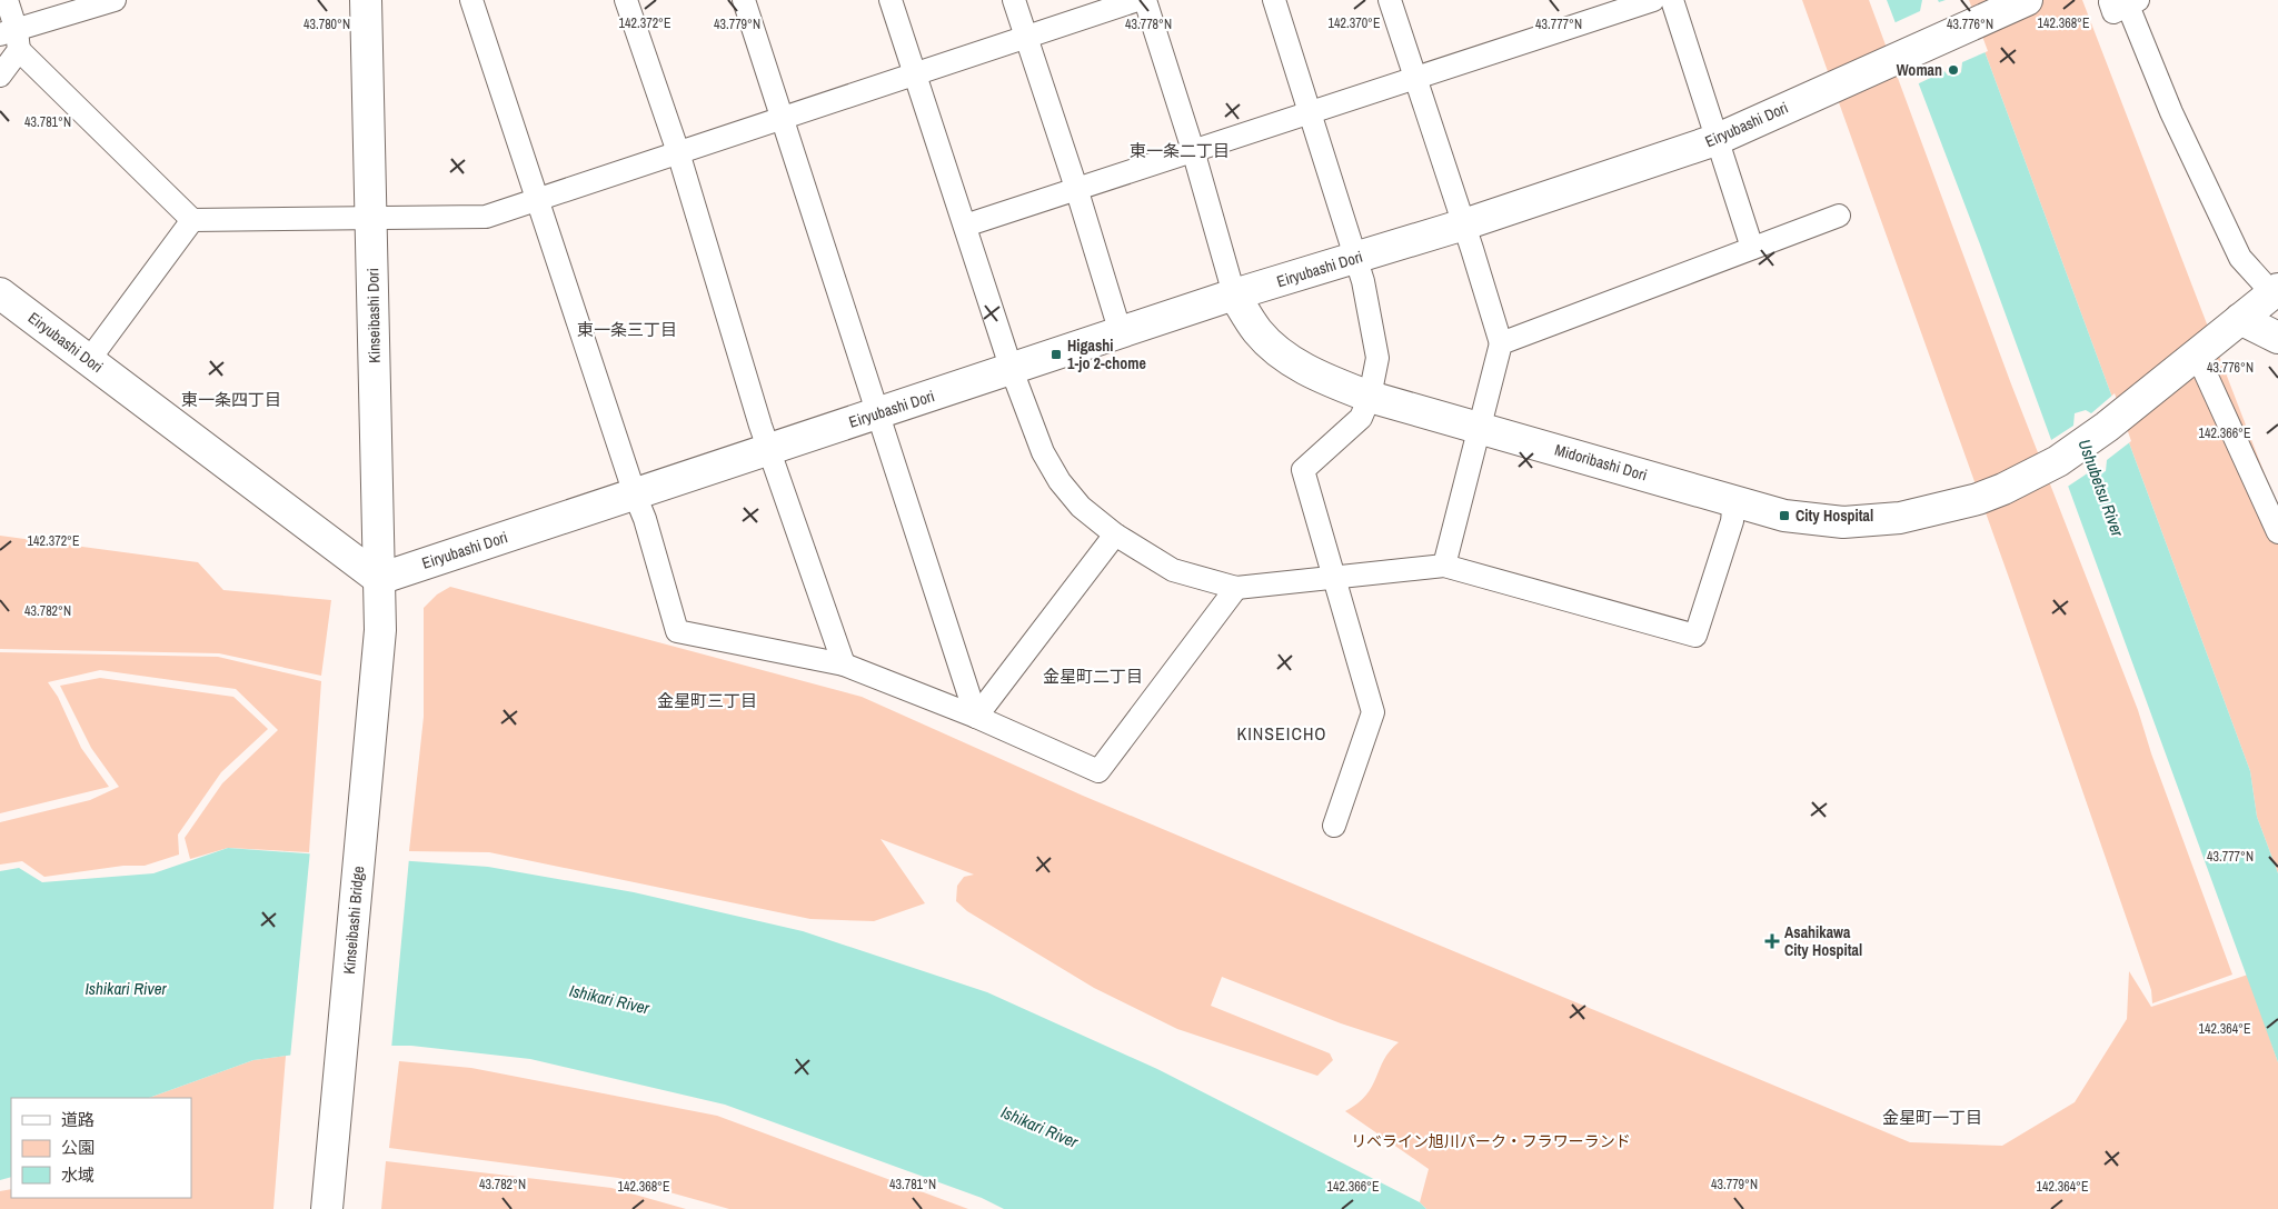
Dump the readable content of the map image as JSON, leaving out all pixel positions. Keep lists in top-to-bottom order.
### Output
{
  "streets": {
    "street": [
      "Eiryubashi Dori",
      "Kinseibashi Dori",
      "Midoribashi Dori",
      "Kinseibashi Bridge"
    ]
  },
  "crossings": [
    ["Eiryubashi Dori", "Kinseibashi Dori"],
    ["Eiryubashi Dori", "Midoribashi Dori"],
    ["Kinseibashi Dori", "Kinseibashi Bridge"]
  ],
  "districts": [
    "東一条二丁目",
    "東一条三丁目",
    "東一条四丁目",
    "金星町二丁目",
    "金星町三丁目",
    "KINSEICHO",
    "金星町一丁目"
  ],
  "water": ["Ushubetsu River", "Ishikari River"],
  "parks": ["リベライン旭川パーク・フラワーランド"],
  "places": {
    "other": ["Woman"],
    "transit": ["Higashi 1-jo 2-chome", "City Hospital"],
    "health": ["Asahikawa City Hospital"]
  },
  "legend": ["道路", "公園", "水域"],
  "coordinates": [
    "142.372°E",
    "142.370°E",
    "142.368°E",
    "43.777°N",
    "43.776°N",
    "43.780°N",
    "43.779°N",
    "43.778°N",
    "43.781°N",
    "142.366°E",
    "43.782°N",
    "142.364°E"
  ]
}
